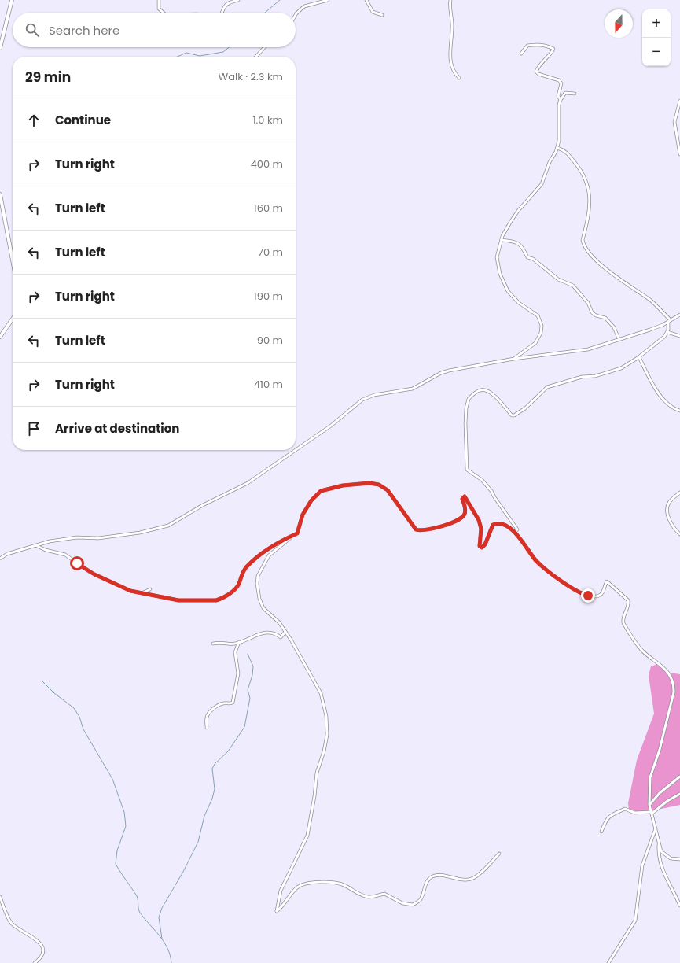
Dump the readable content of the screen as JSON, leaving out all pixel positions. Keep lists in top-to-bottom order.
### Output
{
  "north": "bottom",
  "page": {
    "map_buttons": ["+", "−"],
    "search": "Search here",
    "heading": ["29 min", "Walk · 2.3 km"],
    "list": [
      ["Continue", "1.0 km"],
      ["Turn right", "400 m"],
      ["Turn left", "160 m"],
      ["Turn left", "70 m"],
      ["Turn right", "190 m"],
      ["Turn left", "90 m"],
      ["Turn right", "410 m"],
      "Arrive at destination"
    ]
  }
}
